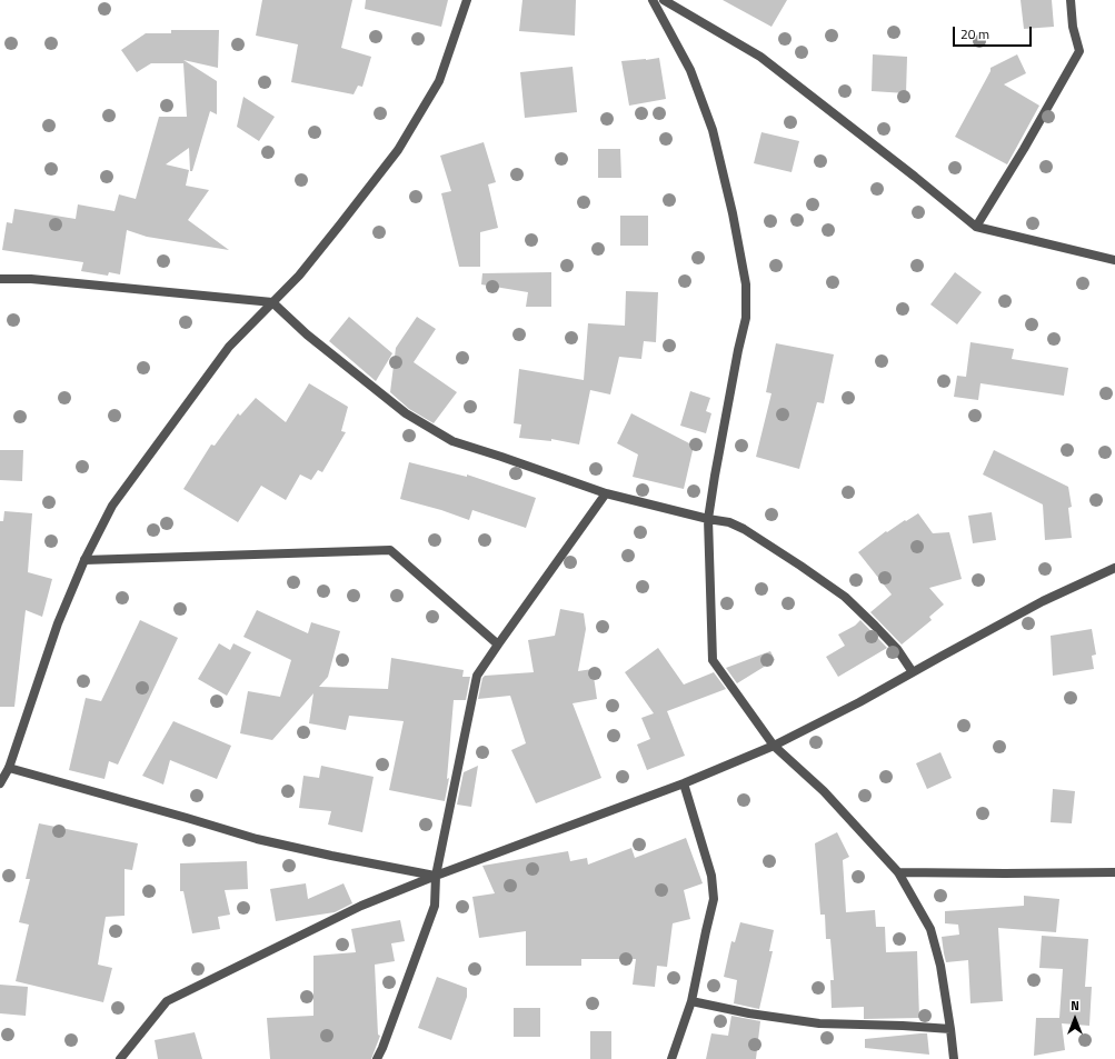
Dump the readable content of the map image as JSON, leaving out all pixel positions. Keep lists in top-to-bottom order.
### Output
{
  "scale_bar": "20 m",
  "north": "top"
}
